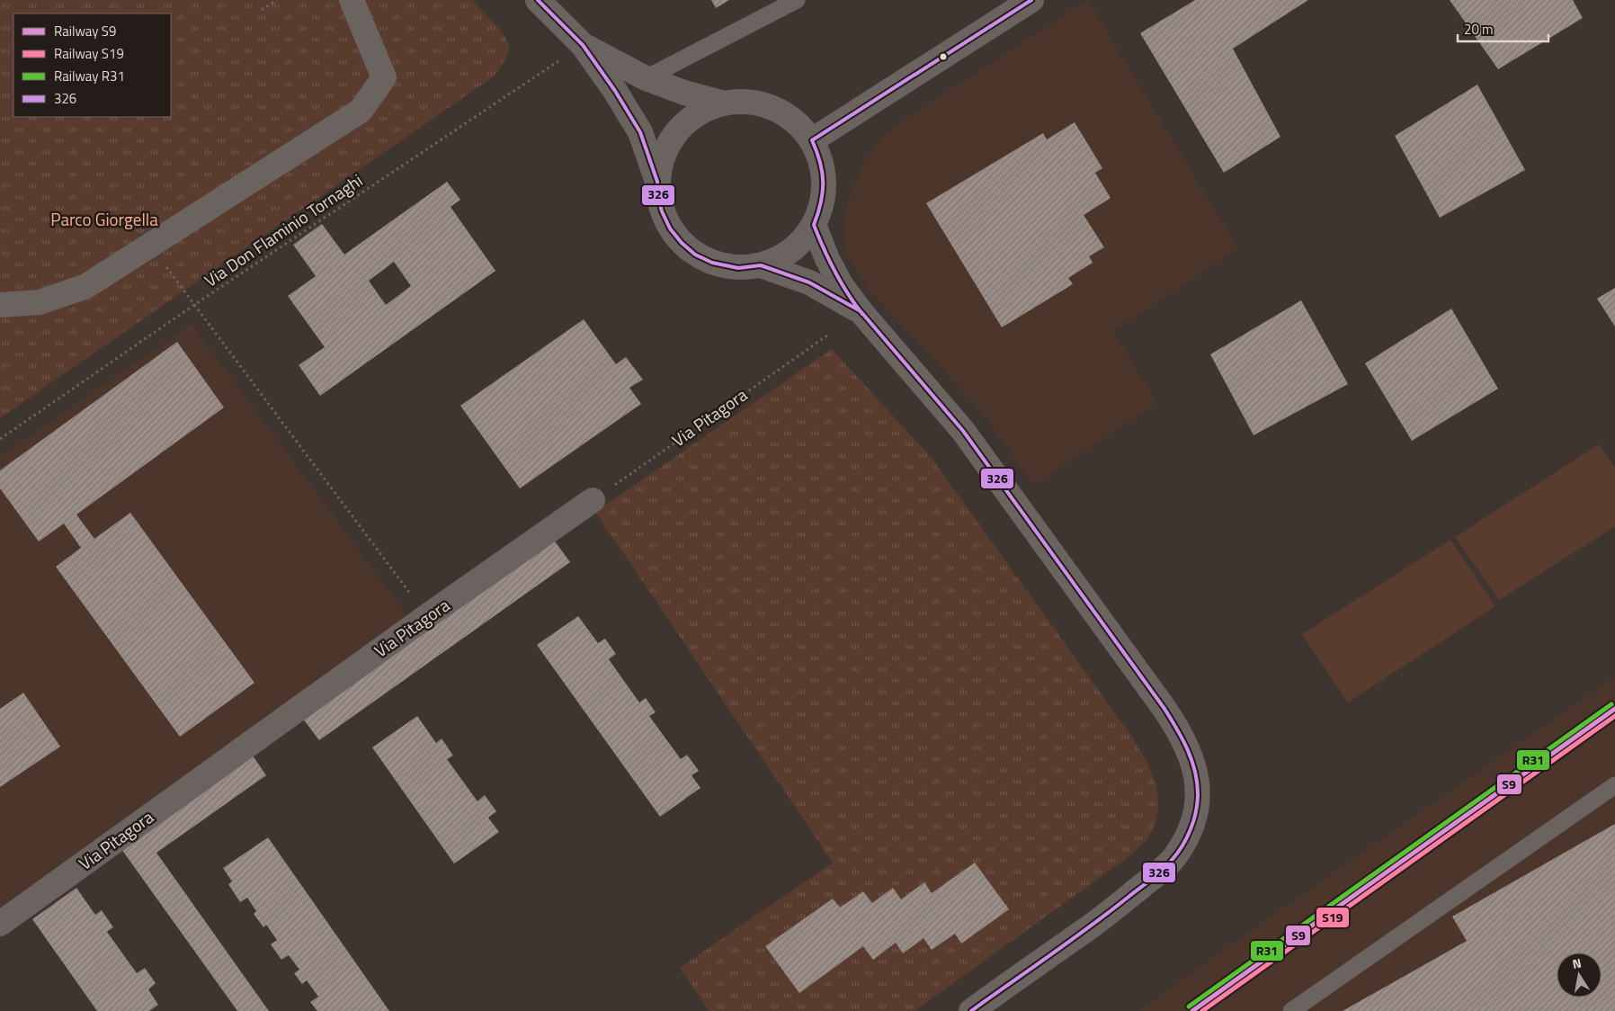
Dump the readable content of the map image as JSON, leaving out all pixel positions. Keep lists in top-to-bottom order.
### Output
{
  "streets": {
    "street": ["Via Pitagora"],
    "path": ["Via Don Flaminio Tornaghi"]
  },
  "parks": ["Parco Giorgella"],
  "lines": [
    "transit line 326",
    "rail line R31",
    "rail line S9",
    "rail line S19"
  ],
  "legend": [
    "Railway S9",
    "Railway S19",
    "Railway R31",
    "326"
  ],
  "scale_bar": "20 m",
  "north": "top"
}
